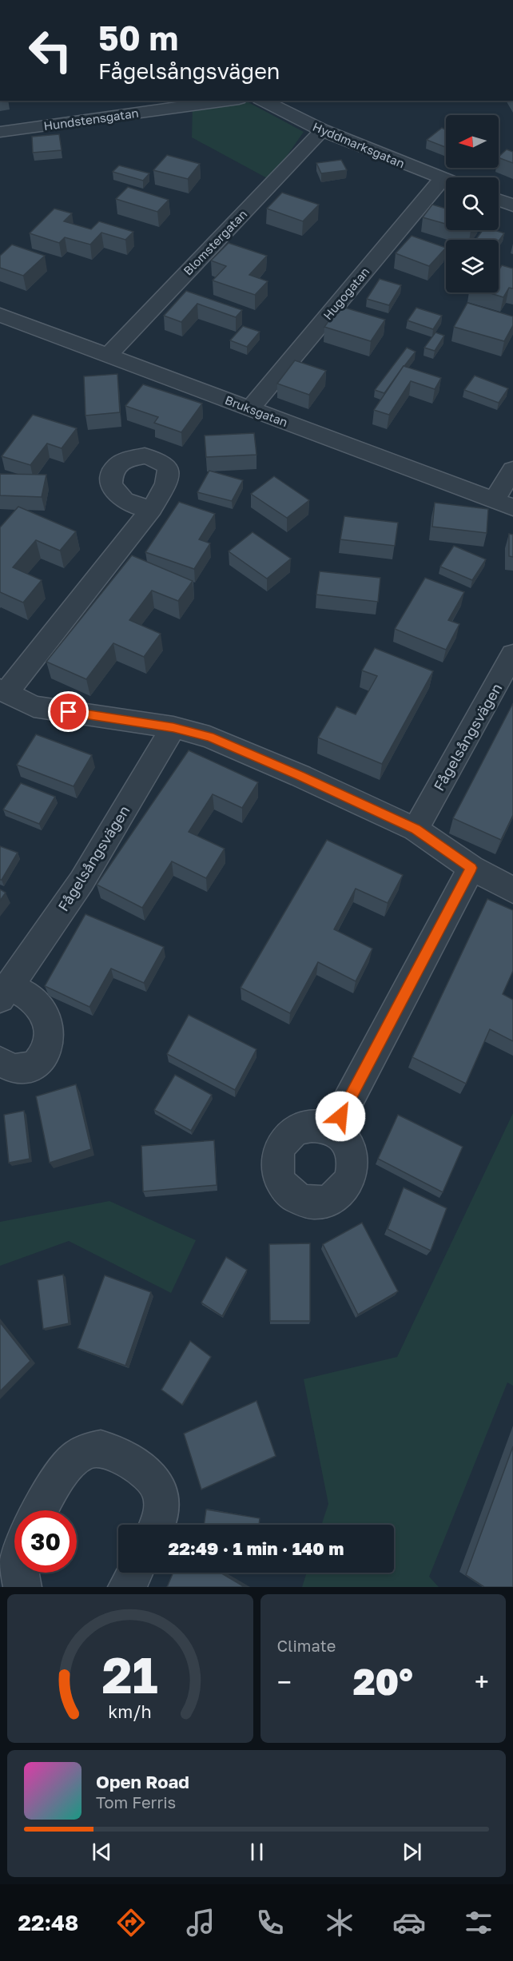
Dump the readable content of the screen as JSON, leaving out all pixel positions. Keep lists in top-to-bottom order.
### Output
{
  "streets": {
    "street": [
      "Hundstensgatan",
      "Hyddmarksgatan",
      "Blomstergatan",
      "Hugogatan",
      "Bruksgatan",
      "Fågelsångsvägen"
    ]
  },
  "crossings": [
    ["Hyddmarksgatan", "Blomstergatan"],
    ["Hyddmarksgatan", "Hugogatan"],
    ["Blomstergatan", "Bruksgatan"],
    ["Hugogatan", "Bruksgatan"]
  ],
  "north": "left",
  "page": {
    "turn": ["50 m", "Fågelsångsvägen"],
    "limit": "30",
    "trip": "22:49 · 1 min · 140 m",
    "tile": "Climate",
    "heat": ["−", "20°", "+"],
    "song": ["Open Road", "Tom Ferris"],
    "tabs": "22:48",
    "gauge": ["21", "km/h"]
  }
}
